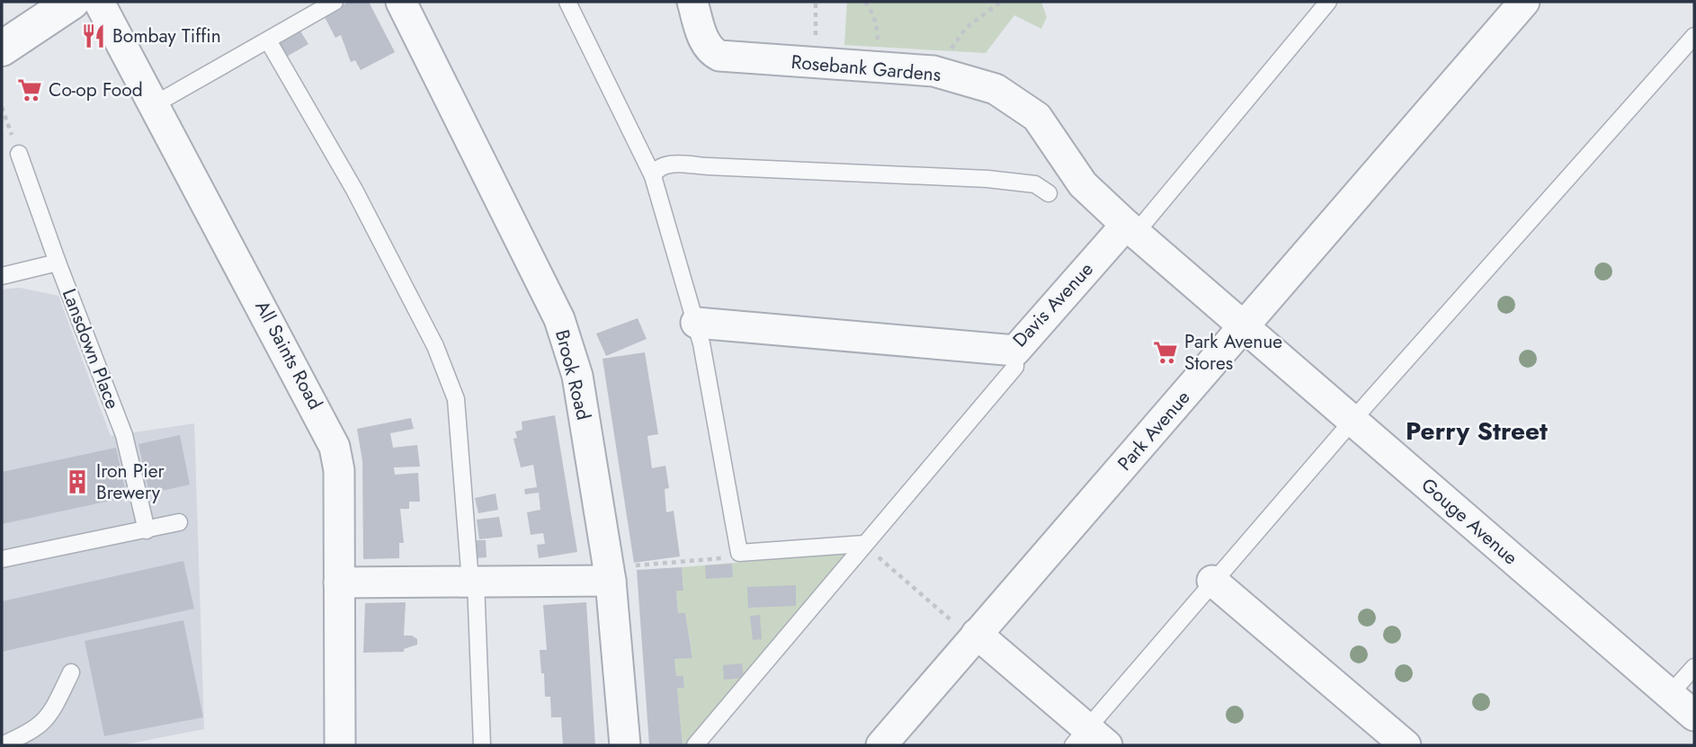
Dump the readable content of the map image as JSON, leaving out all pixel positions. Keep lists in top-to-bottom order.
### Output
{
  "streets": {
    "street": [
      "Rosebank Gardens",
      "Davis Avenue",
      "All Saints Road",
      "Brook Road",
      "Park Avenue",
      "Gouge Avenue"
    ],
    "lane": ["Lansdown Place"]
  },
  "crossings": [
    ["Rosebank Gardens", "Davis Avenue"],
    ["Park Avenue", "Gouge Avenue"]
  ],
  "districts": ["Perry Street"],
  "places": {
    "restaurant": ["Bombay Tiffin"],
    "supermarket": ["Co-op Food", "Park Avenue Stores"],
    "building": ["Iron Pier Brewery"]
  }
}
